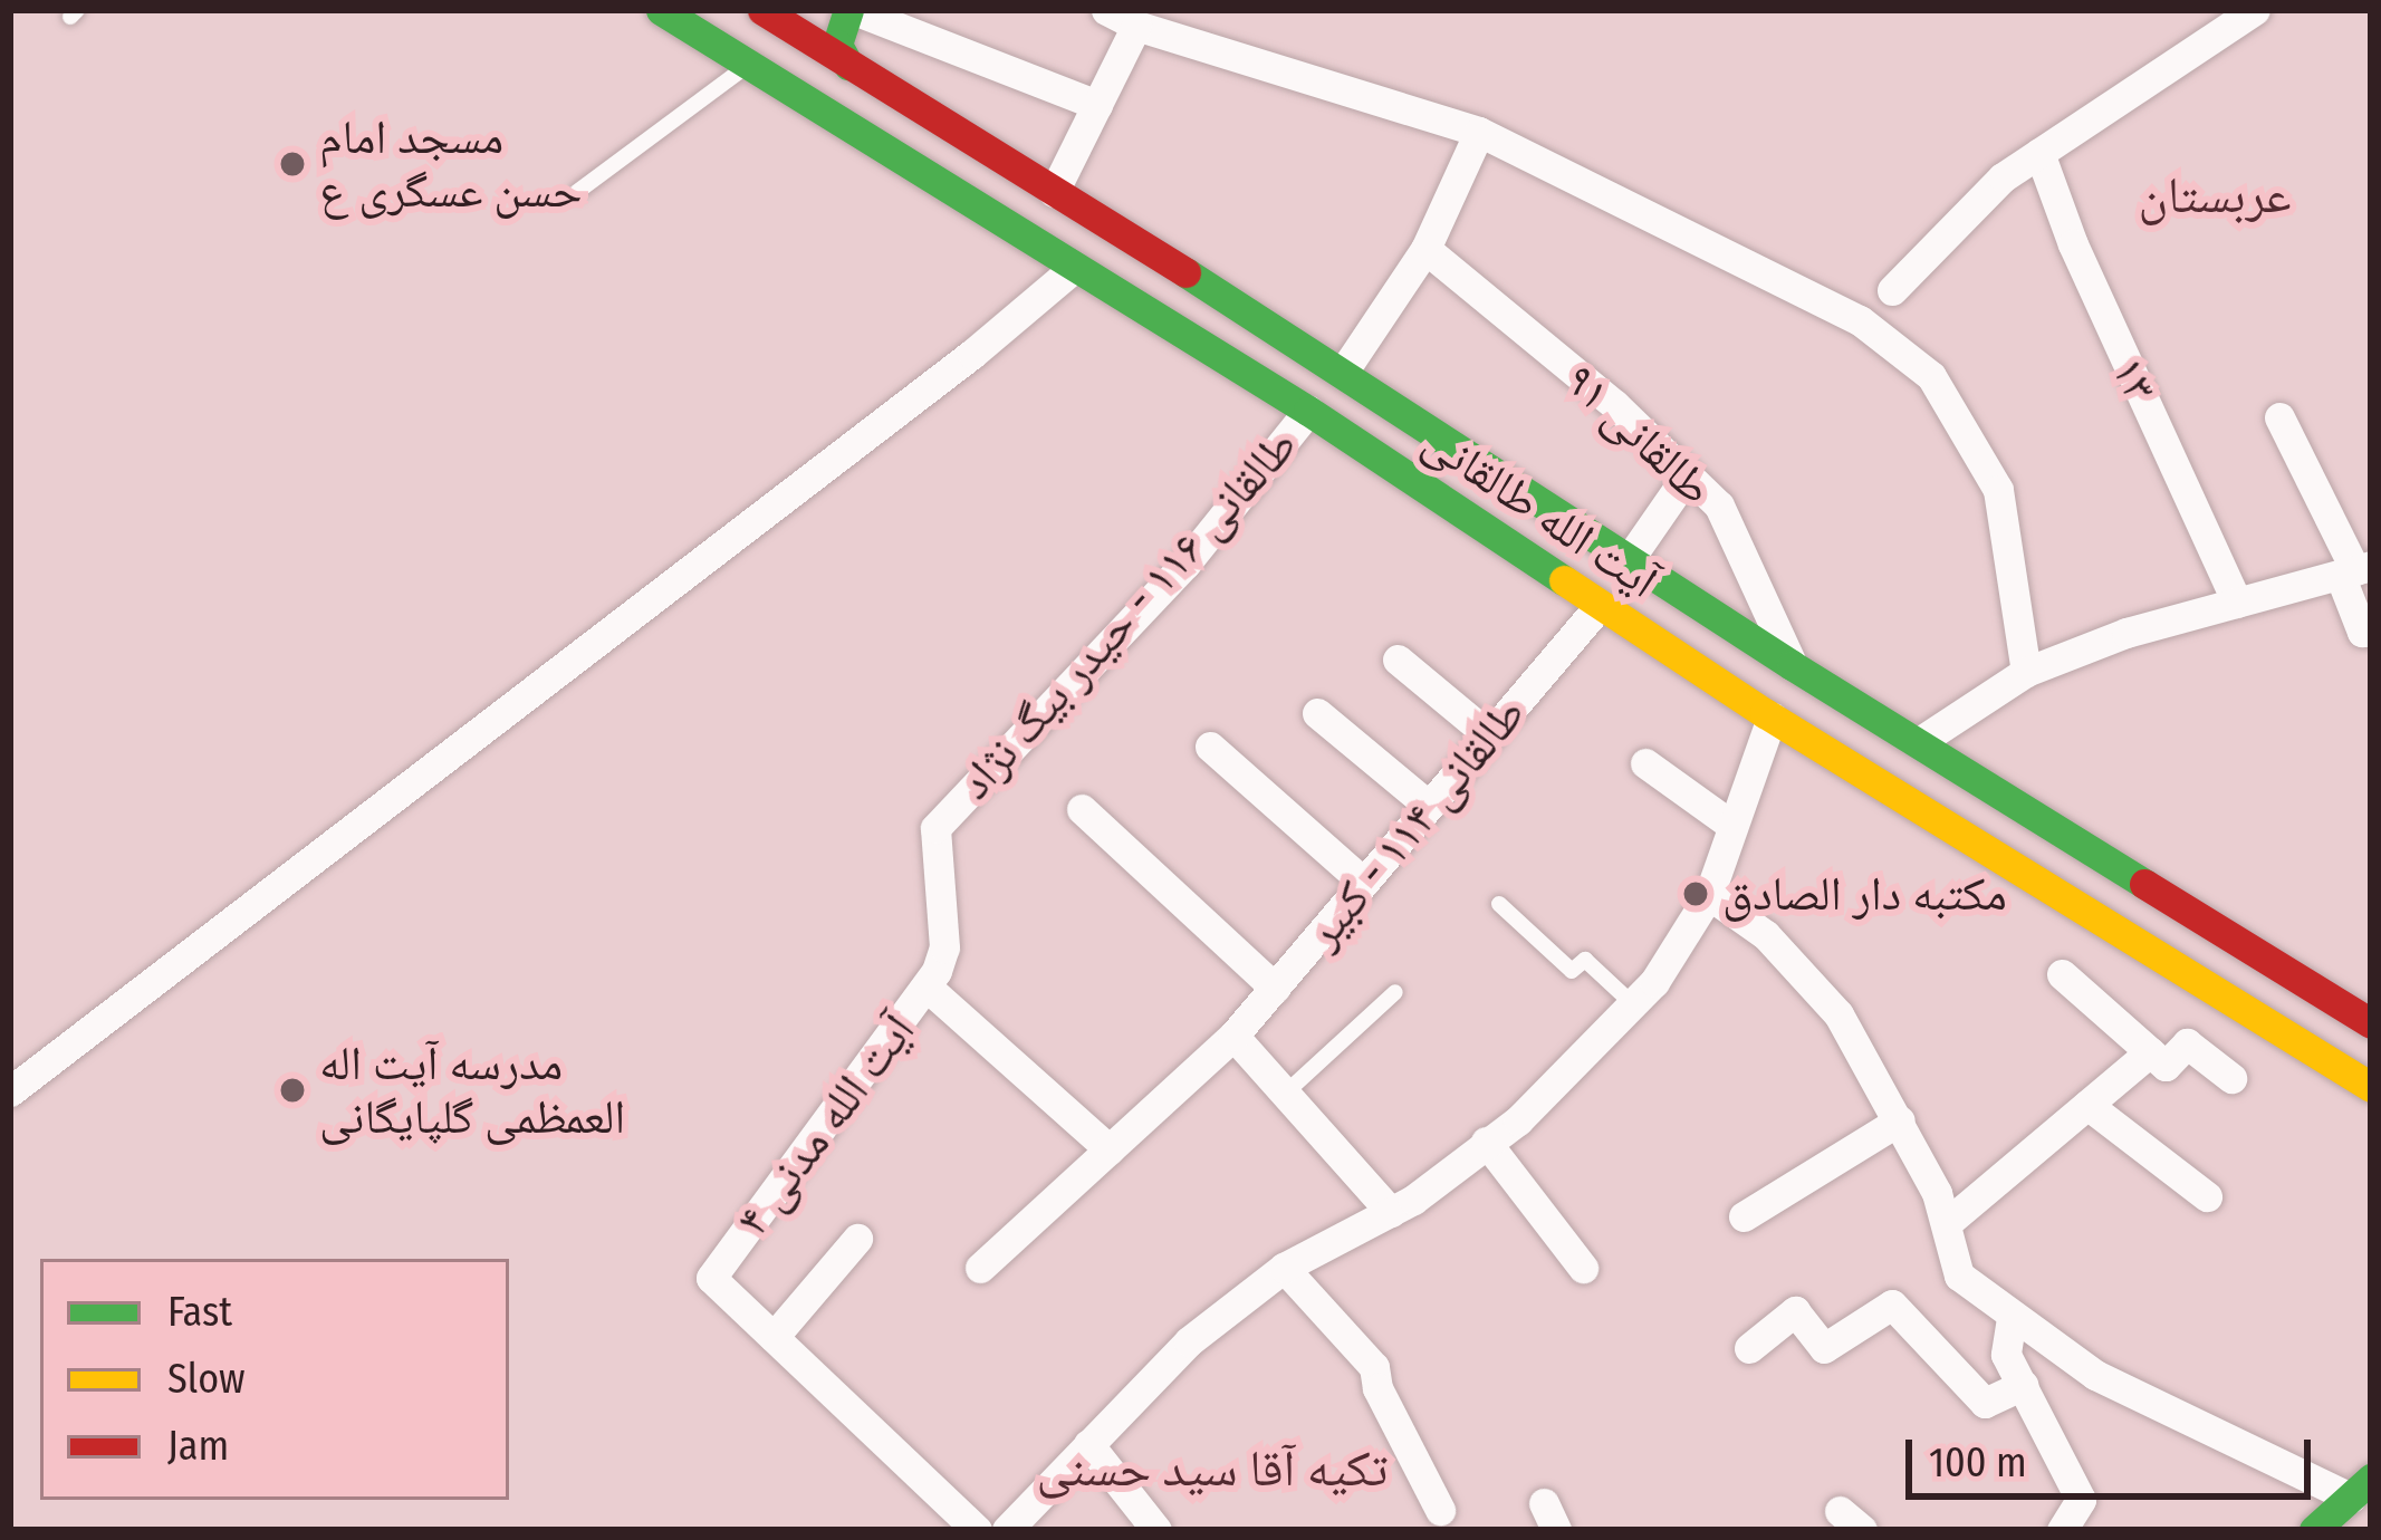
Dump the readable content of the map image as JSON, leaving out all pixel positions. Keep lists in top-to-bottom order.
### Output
{
  "streets": {
    "main road": ["آیت الله طالقانی"],
    "street": [
      "۱۳",
      "طالقانی ۹۱",
      "طالقانی ۱۱۶ - حیدر بیگ نژاد",
      "طالقانی ۱۱۴ - کبیر",
      "۴ آیت الله مدنی"
    ]
  },
  "crossings": [
    ["طالقانی ۹۱", "آیت الله طالقانی"],
    ["آیت الله طالقانی", "طالقانی ۱۱۶ - حیدر بیگ نژاد"],
    ["آیت الله طالقانی", "طالقانی ۱۱۴ - کبیر"],
    ["طالقانی ۱۱۶ - حیدر بیگ نژاد", "۴ آیت الله مدنی"]
  ],
  "districts": ["عربستان", "تکیه آقا سید حسنی"],
  "places": ["مسجد امام حسن عسگری ع", "مکتبه دار الصادق", "مدرسه آیت اله العمظمی گلپایگانی"],
  "legend": ["Fast", "Slow", "Jam"],
  "scale_bar": "100 m"
}
